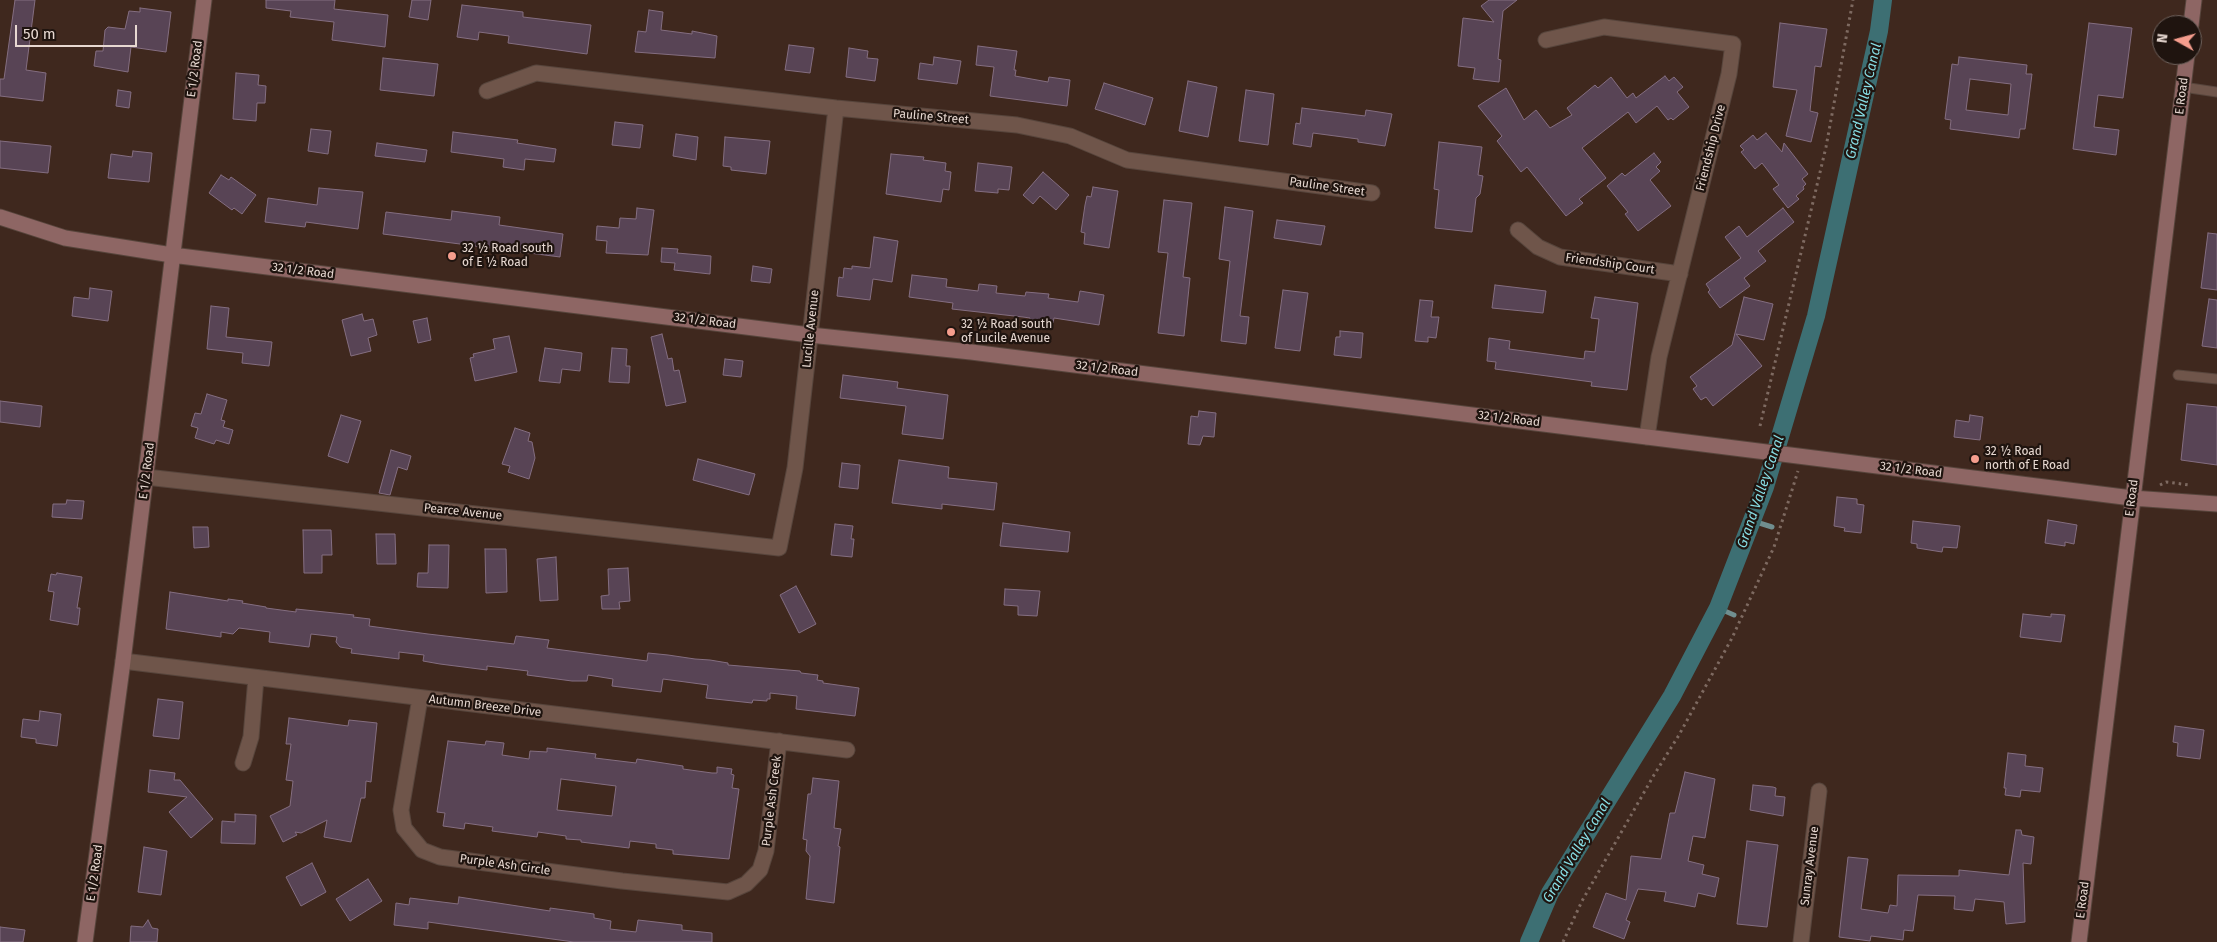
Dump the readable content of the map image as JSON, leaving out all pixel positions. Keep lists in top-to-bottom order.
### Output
{
  "streets": {
    "street": [
      "E 1/2 Road",
      "E Road",
      "Pauline Street",
      "Friendship Drive",
      "Friendship Court",
      "32 1/2 Road",
      "Lucille Avenue",
      "Pearce Avenue",
      "Autumn Breeze Drive",
      "Purple Ash Creek",
      "Purple Ash Circle",
      "Sunray Avenue"
    ]
  },
  "crossings": [
    ["E 1/2 Road", "32 1/2 Road"],
    ["E 1/2 Road", "Pearce Avenue"],
    ["E 1/2 Road", "Autumn Breeze Drive"],
    ["E Road", "32 1/2 Road"],
    ["Pauline Street", "Lucille Avenue"],
    ["Friendship Drive", "Friendship Court"],
    ["Friendship Drive", "32 1/2 Road"],
    ["32 1/2 Road", "Lucille Avenue"],
    ["Lucille Avenue", "Pearce Avenue"],
    ["Autumn Breeze Drive", "Purple Ash Creek"],
    ["Autumn Breeze Drive", "Purple Ash Circle"],
    ["Purple Ash Creek", "Purple Ash Circle"]
  ],
  "water": ["Grand Valley Canal"],
  "places": ["32 ½ Road south of E ½ Road", "32 ½ Road south of Lucile Avenue", "32 ½ Road north of E Road"],
  "scale_bar": "50 m",
  "north": "left"
}
